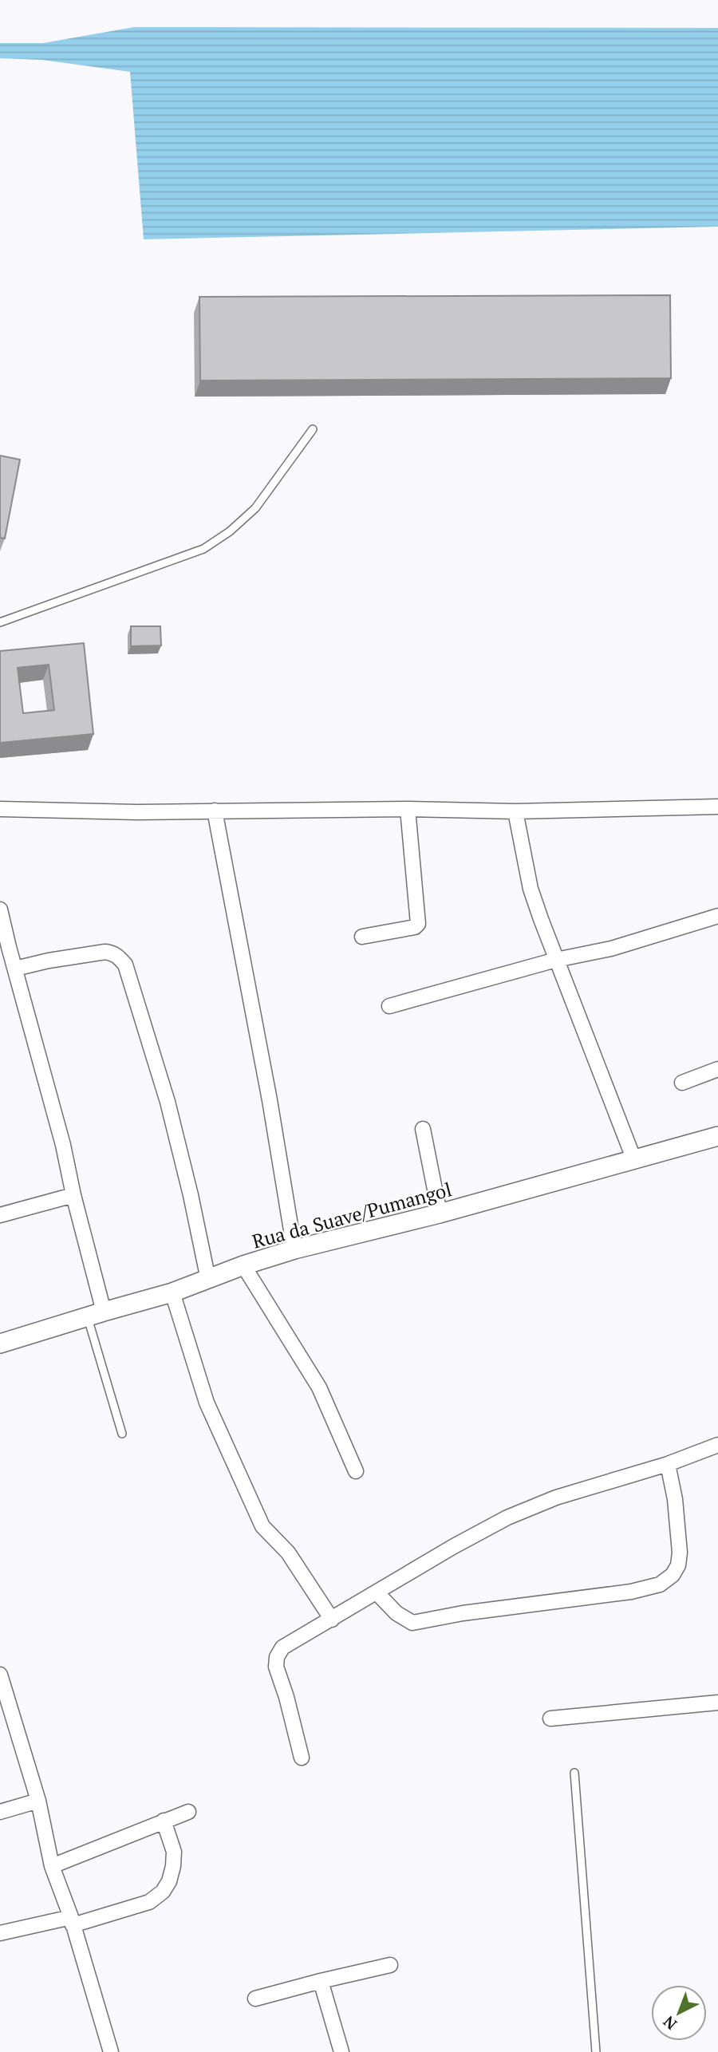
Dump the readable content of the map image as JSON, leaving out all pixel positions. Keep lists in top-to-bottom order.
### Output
{
  "streets": {
    "street": ["Rua da Suave/Pumangol"]
  },
  "north": "bottom left"
}
